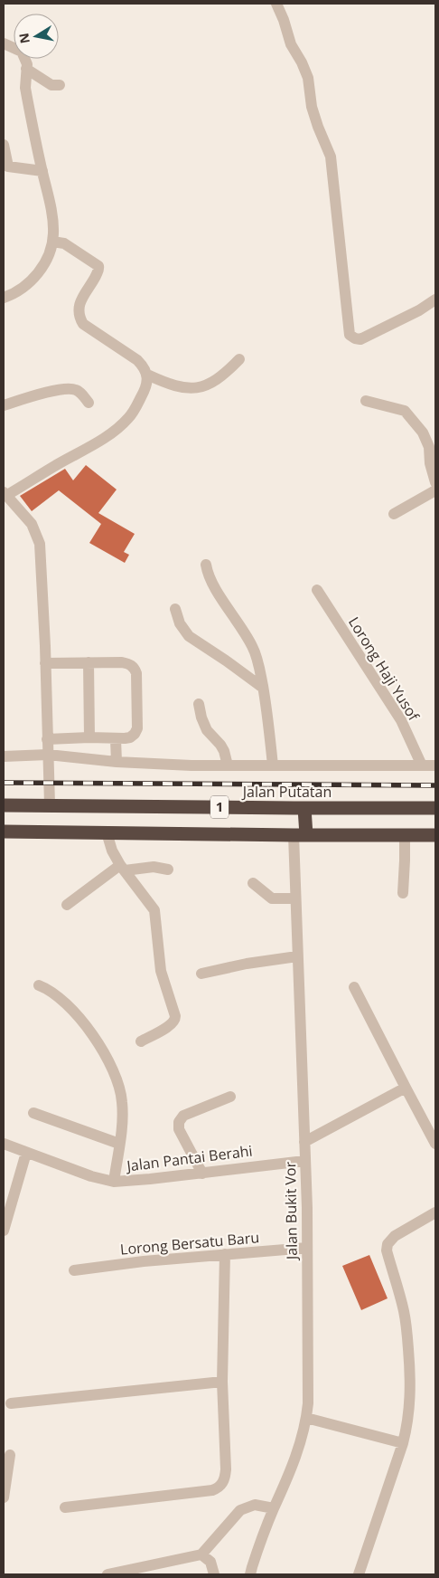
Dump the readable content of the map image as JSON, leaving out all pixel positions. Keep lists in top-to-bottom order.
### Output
{
  "streets": {
    "highway": ["Jalan Putatan", "1"],
    "street": [
      "Lorong Haji Yusof",
      "Jalan Pantai Berahi",
      "Jalan Bukit Vor",
      "Lorong Bersatu Baru"
    ]
  },
  "crossings": [
    ["1", "Jalan Bukit Vor"],
    ["Jalan Pantai Berahi", "Jalan Bukit Vor"],
    ["Jalan Bukit Vor", "Lorong Bersatu Baru"]
  ],
  "north": "left"
}
